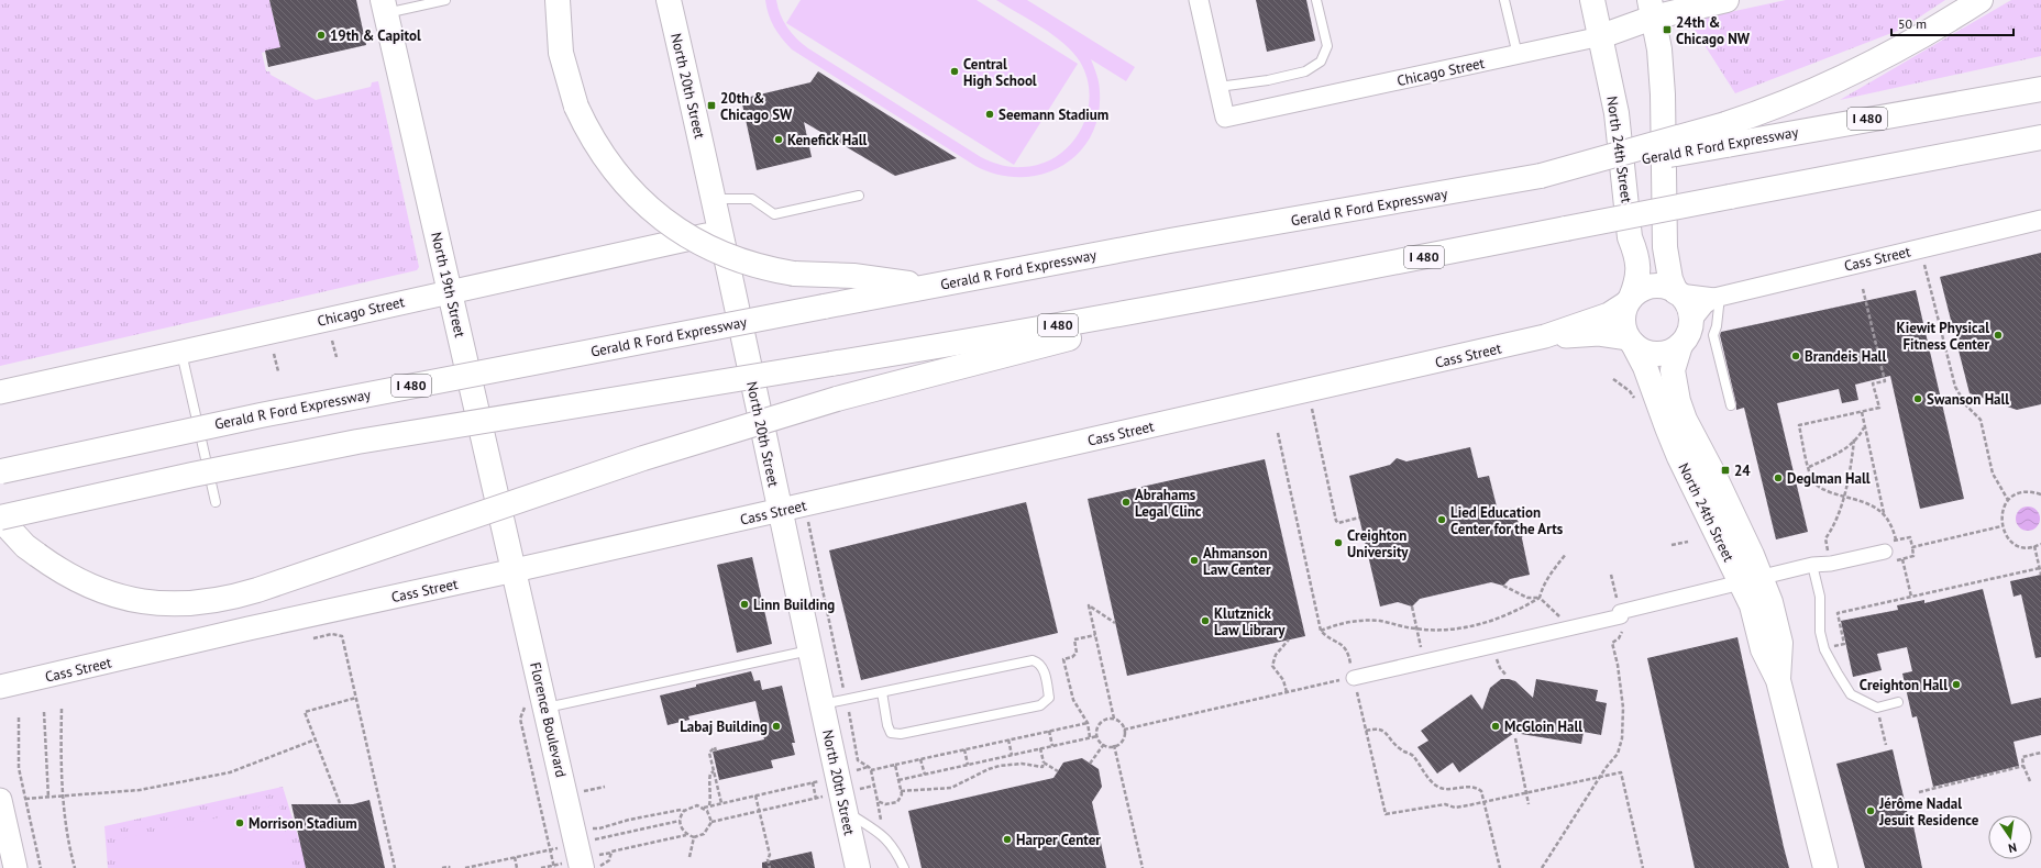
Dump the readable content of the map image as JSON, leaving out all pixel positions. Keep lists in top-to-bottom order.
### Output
{
  "streets": {
    "main road": [
      "Chicago Street",
      "North 20th Street",
      "I 480",
      "Gerald R Ford Expressway",
      "North 24th Street",
      "North 19th Street",
      "Florence Boulevard"
    ],
    "street": ["Cass Street"]
  },
  "crossings": [
    ["Chicago Street", "North 20th Street"],
    ["Chicago Street", "North 24th Street"],
    ["Chicago Street", "North 19th Street"],
    ["North 20th Street", "Cass Street"],
    ["North 24th Street", "Cass Street"],
    ["Cass Street", "North 19th Street"],
    ["Cass Street", "Florence Boulevard"],
    ["North 19th Street", "Florence Boulevard"]
  ],
  "places": {
    "transit": ["24th & Chicago NW", "20th & Chicago SW", "24"],
    "other": [
      "19th & Capitol",
      "Central High School",
      "Seemann Stadium",
      "Kenefick Hall",
      "Kiewit Physical Fitness Center",
      "Brandeis Hall",
      "Swanson Hall",
      "Deglman Hall",
      "Abrahams Legal Clinc",
      "Lied Education Center for the Arts",
      "Creighton University",
      "Ahmanson Law Center",
      "Linn Building",
      "Klutznick Law Library",
      "Creighton Hall",
      "Labaj Building",
      "McGloin Hall",
      "Jérôme Nadal Jesuit Residence",
      "Morrison Stadium",
      "Harper Center"
    ]
  },
  "scale_bar": "50 m",
  "north": "bottom"
}
